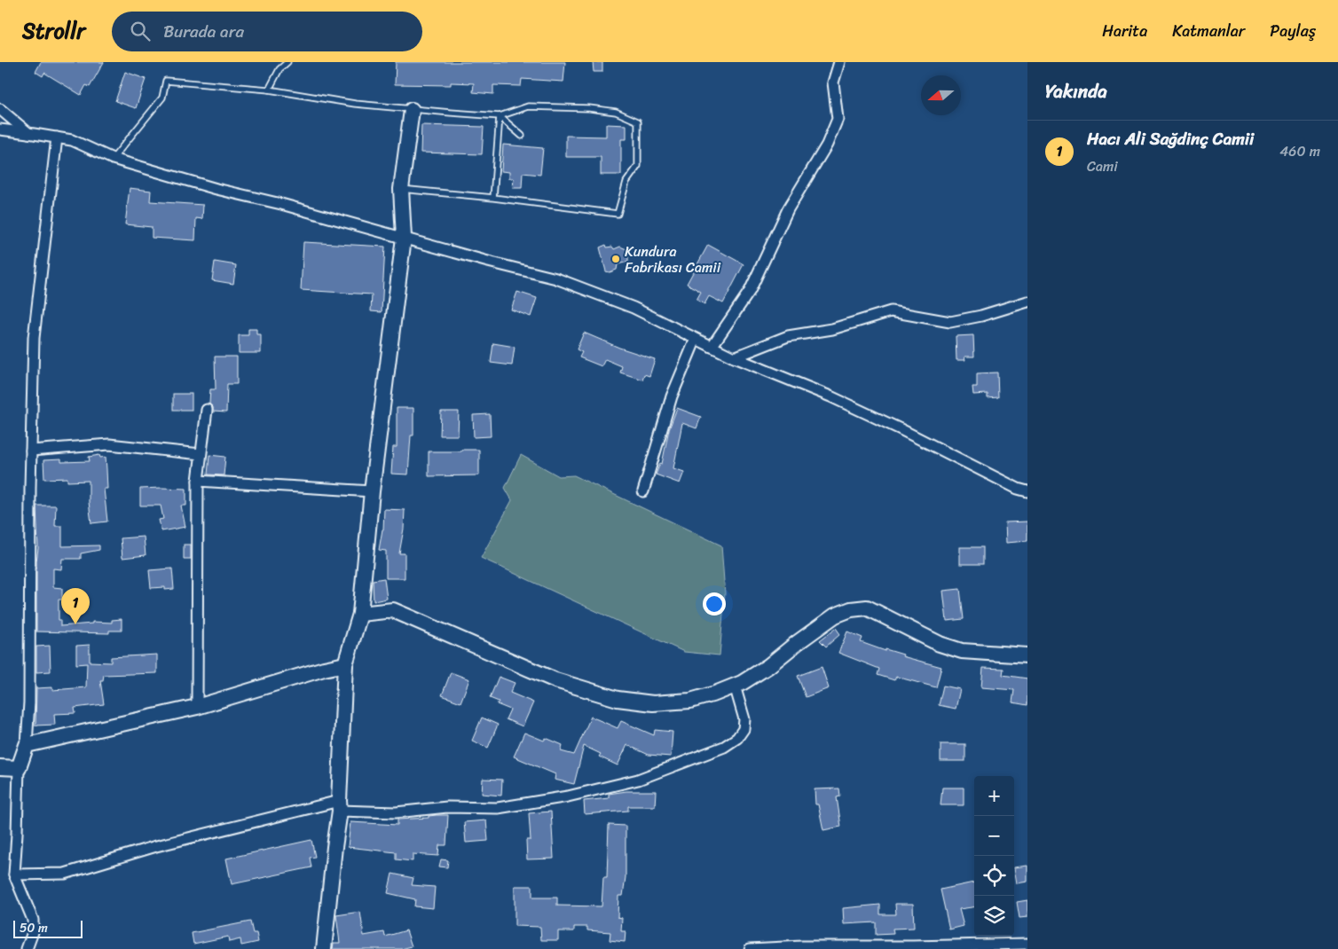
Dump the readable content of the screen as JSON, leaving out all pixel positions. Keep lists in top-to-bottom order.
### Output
{
  "places": ["Kundura Fabrikası Camii"],
  "scale_bar": "50 m",
  "north": "left",
  "page": {
    "header": "Strollr",
    "search": "Burada ara",
    "nav": ["Harita", "Katmanlar", "Paylaş"],
    "heading": "Yakında",
    "list": [
      {
        "mark": "1",
        "name": "Hacı Ali Sağdinç Camii",
        "note": "Cami",
        "value": "460 m"
      }
    ],
    "pins": "1",
    "map_buttons": ["+", "−"],
    "scale": "50 m"
  }
}
